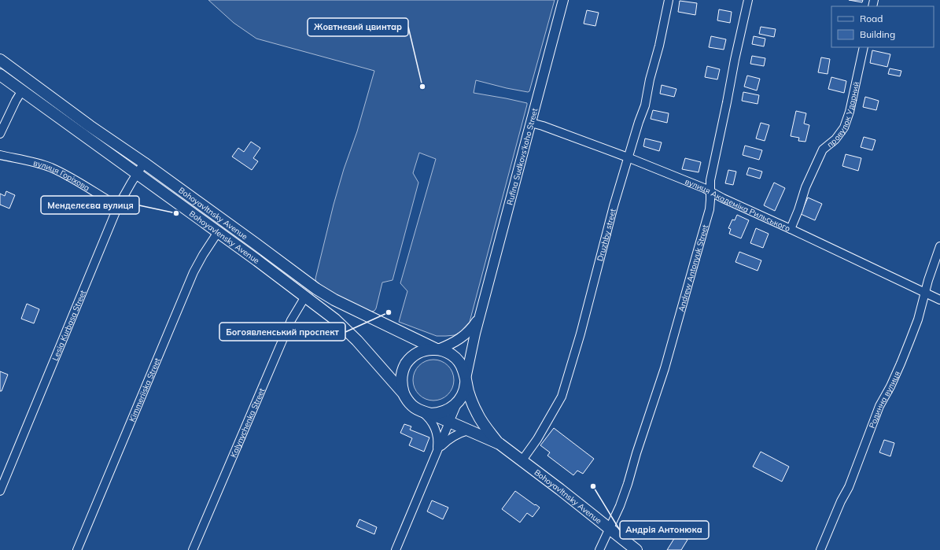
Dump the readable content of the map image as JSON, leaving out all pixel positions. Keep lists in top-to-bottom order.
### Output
{
  "streets": {
    "main road": ["Rufina Sudkovs'koho Street", "Bohoyavltnsky Avenue", "Bohoyavlensky Avenue"],
    "street": [
      "провулок Ударний",
      "вулиця Горіхова",
      "вулиця Академіка Рильського",
      "Druzhby street",
      "Andrew Antonyuk Street",
      "Lesia Kurbasa Street",
      "Kimmeriiska Street",
      "Родинна вулиця",
      "Kalynychenka Street"
    ]
  },
  "crossings": [
    ["провулок Ударний", "вулиця Академіка Рильського"],
    ["Rufina Sudkovs'koho Street", "вулиця Академіка Рильського"],
    ["Rufina Sudkovs'koho Street", "Bohoyavltnsky Avenue"],
    ["Rufina Sudkovs'koho Street", "Bohoyavlensky Avenue"],
    ["вулиця Горіхова", "Lesia Kurbasa Street"],
    ["вулиця Академіка Рильського", "Druzhby street"],
    ["вулиця Академіка Рильського", "Andrew Antonyuk Street"],
    ["вулиця Академіка Рильського", "Родинна вулиця"],
    ["Bohoyavltnsky Avenue", "Druzhby street"],
    ["Bohoyavltnsky Avenue", "Bohoyavlensky Avenue"],
    ["Bohoyavltnsky Avenue", "Andrew Antonyuk Street"],
    ["Bohoyavltnsky Avenue", "Lesia Kurbasa Street"],
    ["Bohoyavlensky Avenue", "Lesia Kurbasa Street"],
    ["Bohoyavlensky Avenue", "Kimmeriiska Street"],
    ["Bohoyavlensky Avenue", "Kalynychenka Street"]
  ],
  "places": [
    "Жовтневий цвинтар",
    "Менделєєва вулиця",
    "Богоявленський проспект",
    "Андрія Антонюка"
  ],
  "legend": ["Road", "Building"]
}
